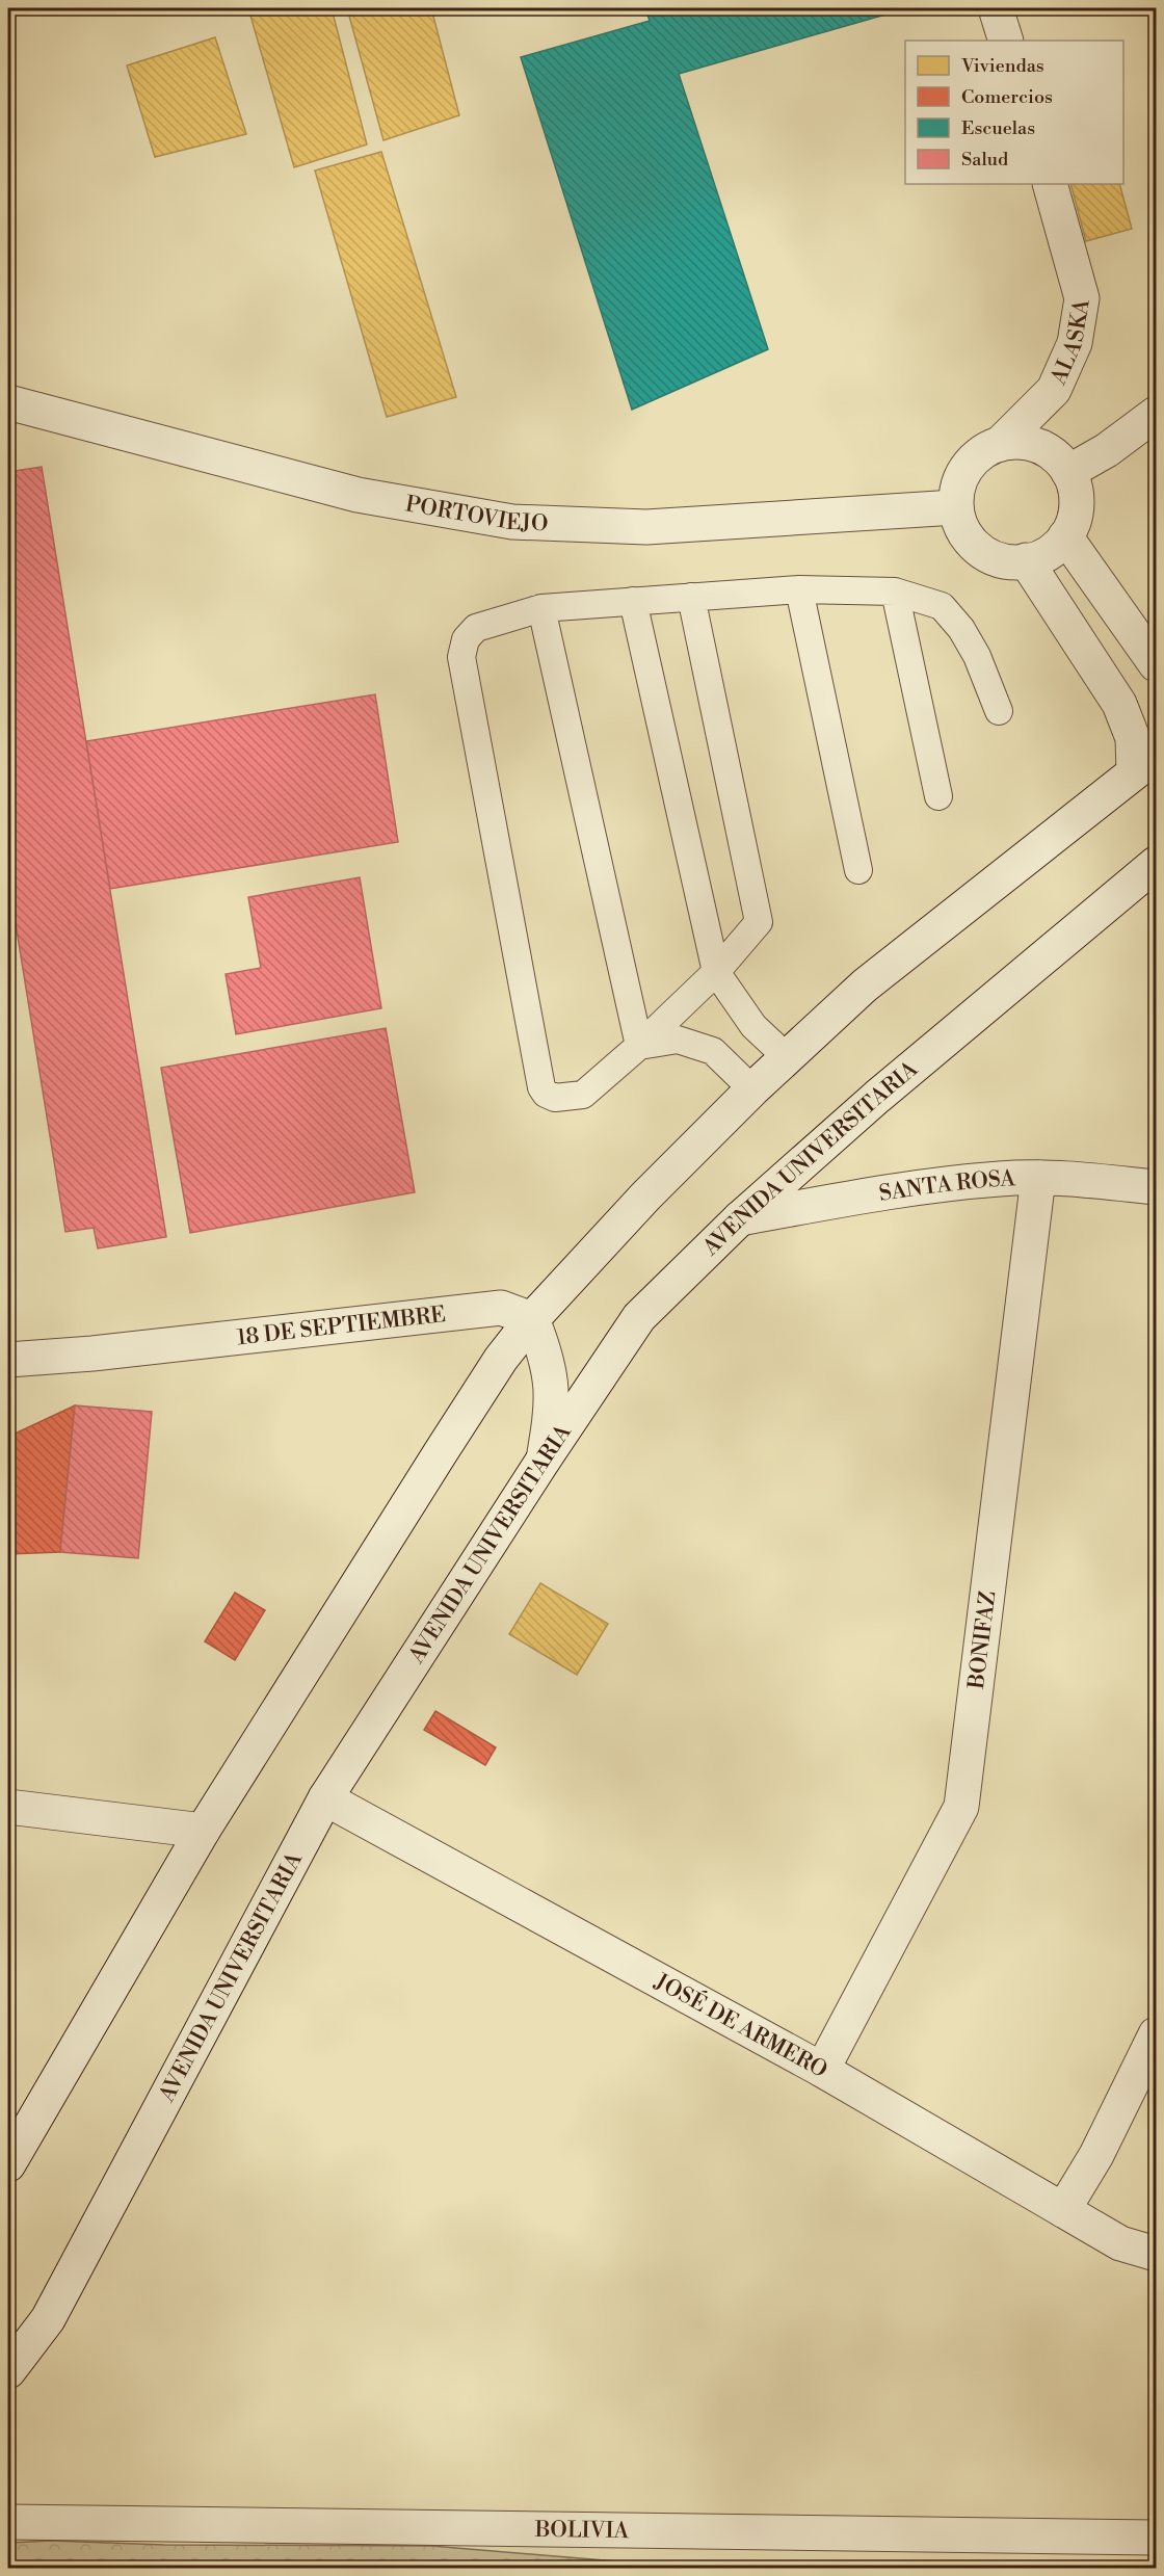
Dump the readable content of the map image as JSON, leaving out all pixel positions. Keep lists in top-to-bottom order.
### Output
{
  "streets": {
    "street": [
      "ALASKA",
      "PORTOVIEJO",
      "AVENIDA UNIVERSITARIA",
      "SANTA ROSA",
      "18 DE SEPTIEMBRE",
      "BONIFAZ",
      "JOSÉ DE ARMERO",
      "BOLIVIA"
    ]
  },
  "crossings": [
    ["ALASKA", "PORTOVIEJO"],
    ["AVENIDA UNIVERSITARIA", "SANTA ROSA"],
    ["AVENIDA UNIVERSITARIA", "JOSÉ DE ARMERO"],
    ["SANTA ROSA", "BONIFAZ"],
    ["BONIFAZ", "JOSÉ DE ARMERO"]
  ],
  "legend": [
    "Viviendas",
    "Comercios",
    "Escuelas",
    "Salud"
  ]
}
